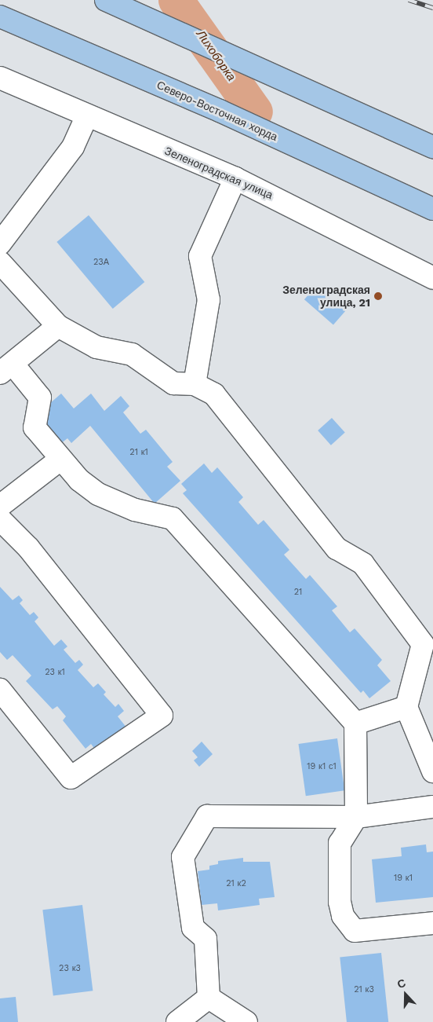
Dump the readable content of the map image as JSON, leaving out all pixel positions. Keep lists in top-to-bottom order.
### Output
{
  "streets": {
    "main road": ["Северо-Восточная хорда"],
    "street": ["Зеленоградская улица"]
  },
  "water": ["Лихоборка"],
  "places": ["Зеленоградская улица, 21"],
  "house_numbers": [
    "23А",
    "21 к1",
    "21",
    "23 к1",
    "19 к1 с1",
    "19 к1",
    "21 к2",
    "23 к3",
    "21 к3"
  ],
  "north": "top"
}
